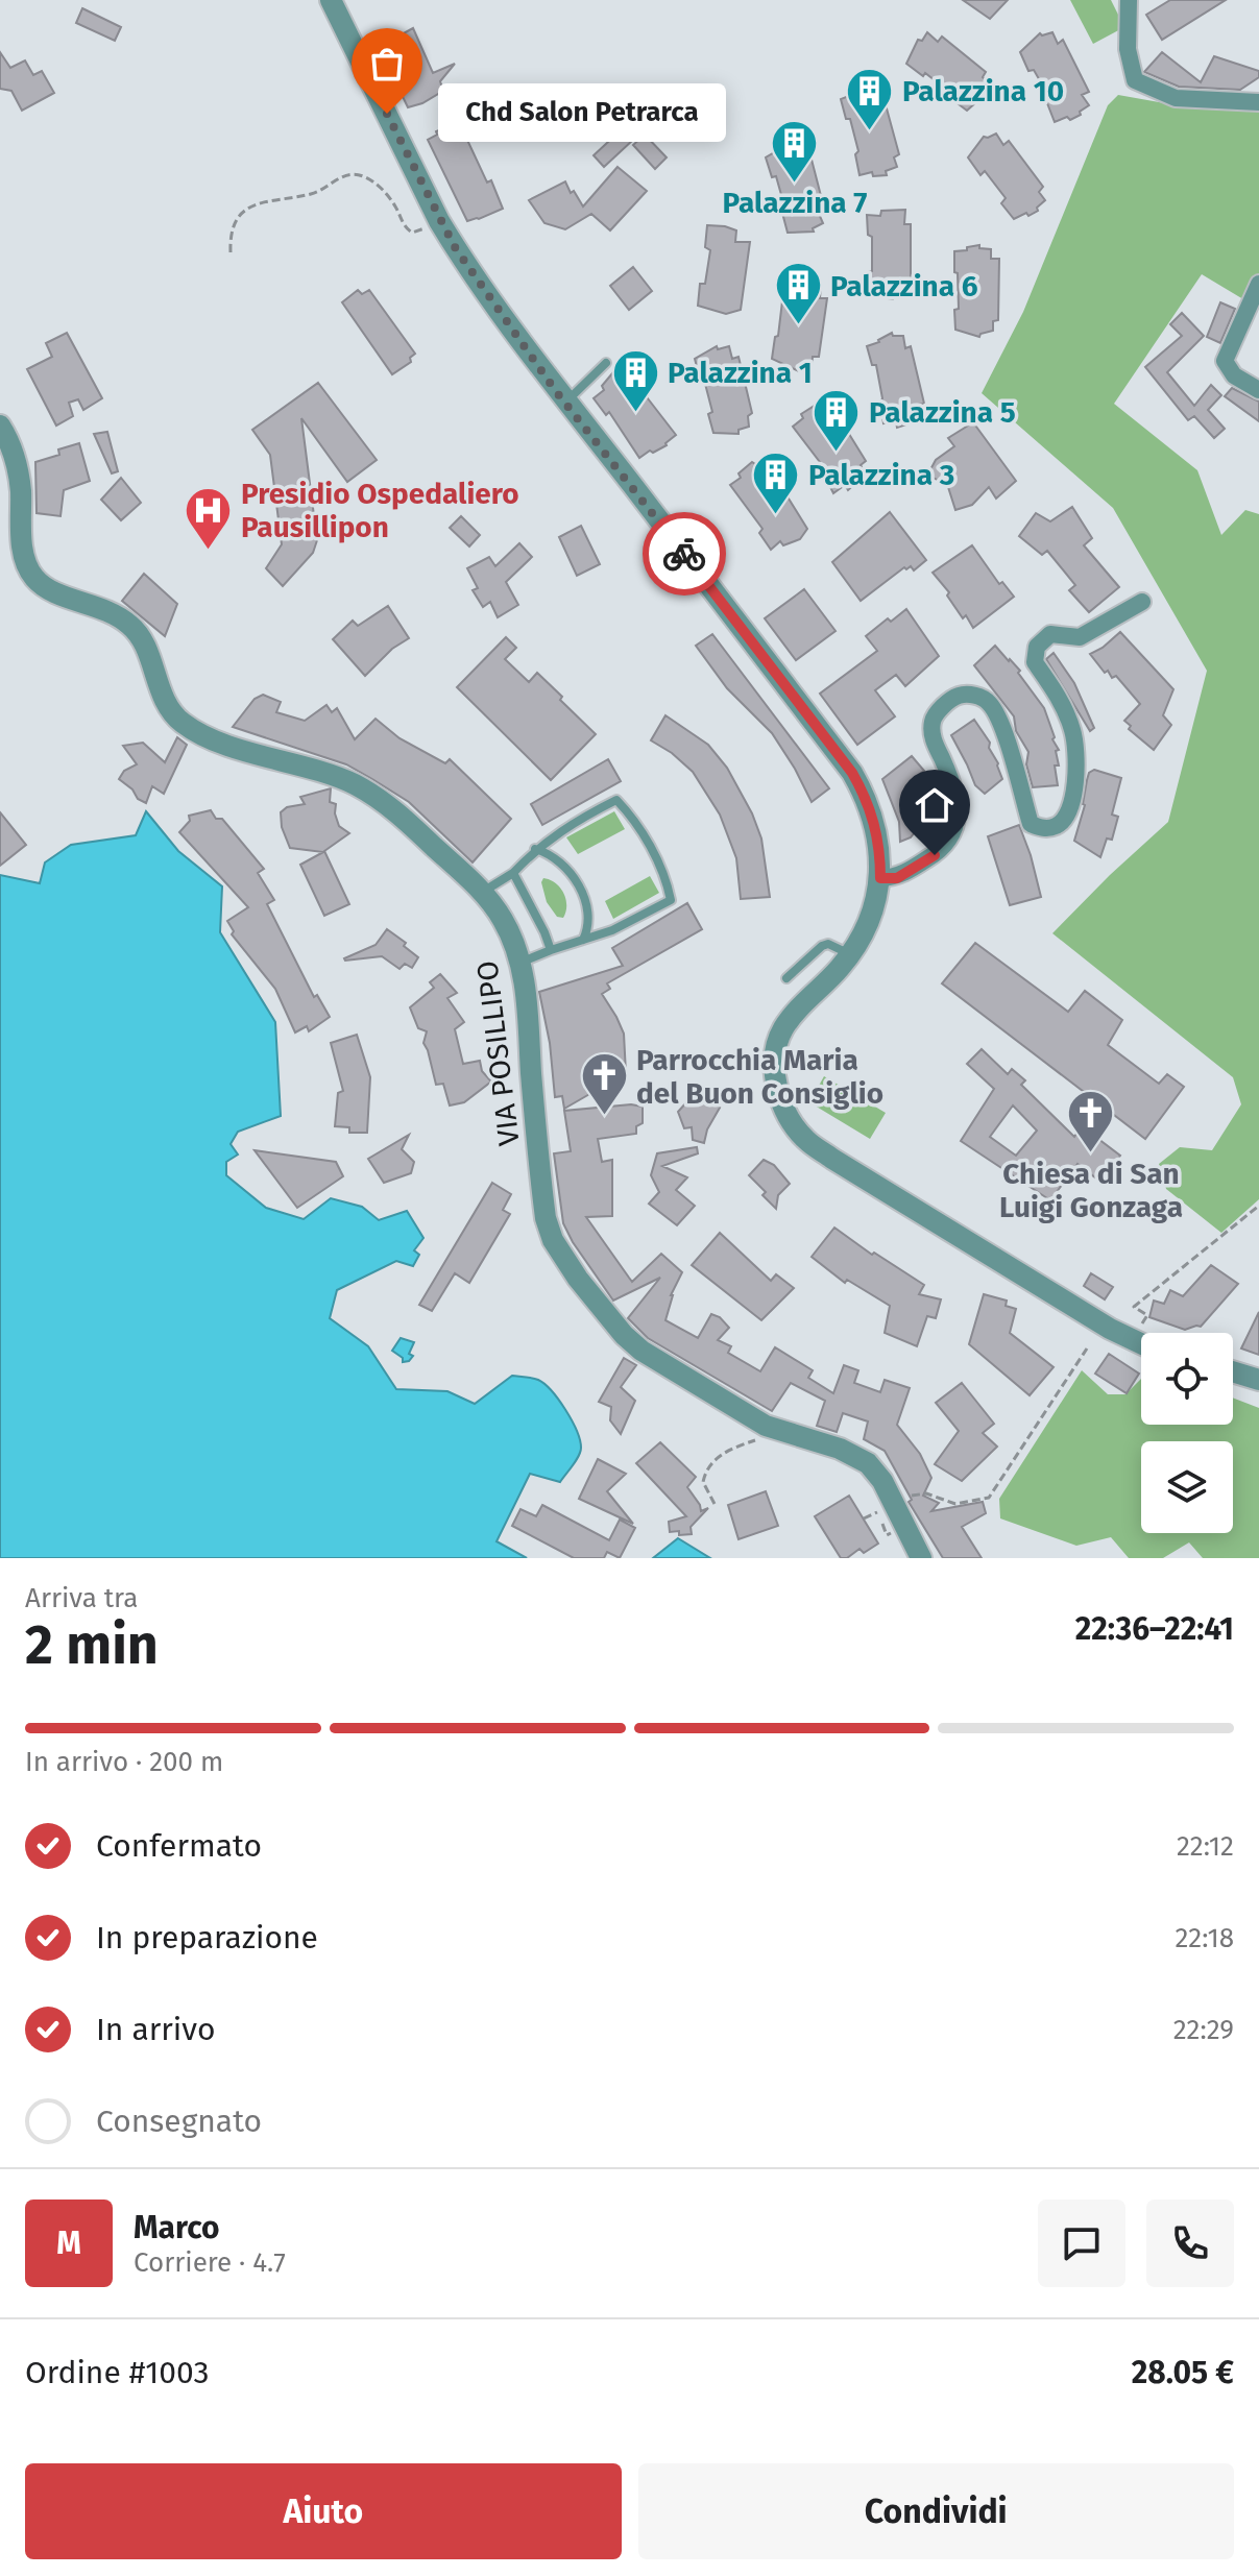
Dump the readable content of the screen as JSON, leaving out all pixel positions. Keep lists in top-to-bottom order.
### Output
{
  "streets": {
    "street": ["VIA POSILLIPO"]
  },
  "places": {
    "other": ["Chd Salon Petrarca"],
    "building": [
      "Palazzina 10",
      "Palazzina 7",
      "Palazzina 6",
      "Palazzina 1",
      "Palazzina 5",
      "Palazzina 3"
    ],
    "hospital": ["Presidio Ospedaliero Pausillipon"],
    "church": ["Parrocchia Maria del Buon Consiglio", "Chiesa di San Luigi Gonzaga"]
  },
  "page": {
    "bubble": "Chd Salon Petrarca",
    "heading": ["2 min", "Arriva tra", "22:36–22:41"],
    "panel": [
      "Marco",
      "Corriere · 4.7",
      "Ordine #1003",
      "28.05 €"
    ],
    "bar": "In arrivo · 200 m",
    "list": [
      ["Confermato", "22:12"],
      ["In preparazione", "22:18"],
      ["In arrivo", "22:29"],
      "Consegnato"
    ],
    "round": "M",
    "buttons": ["Aiuto", "Condividi"]
  }
}
